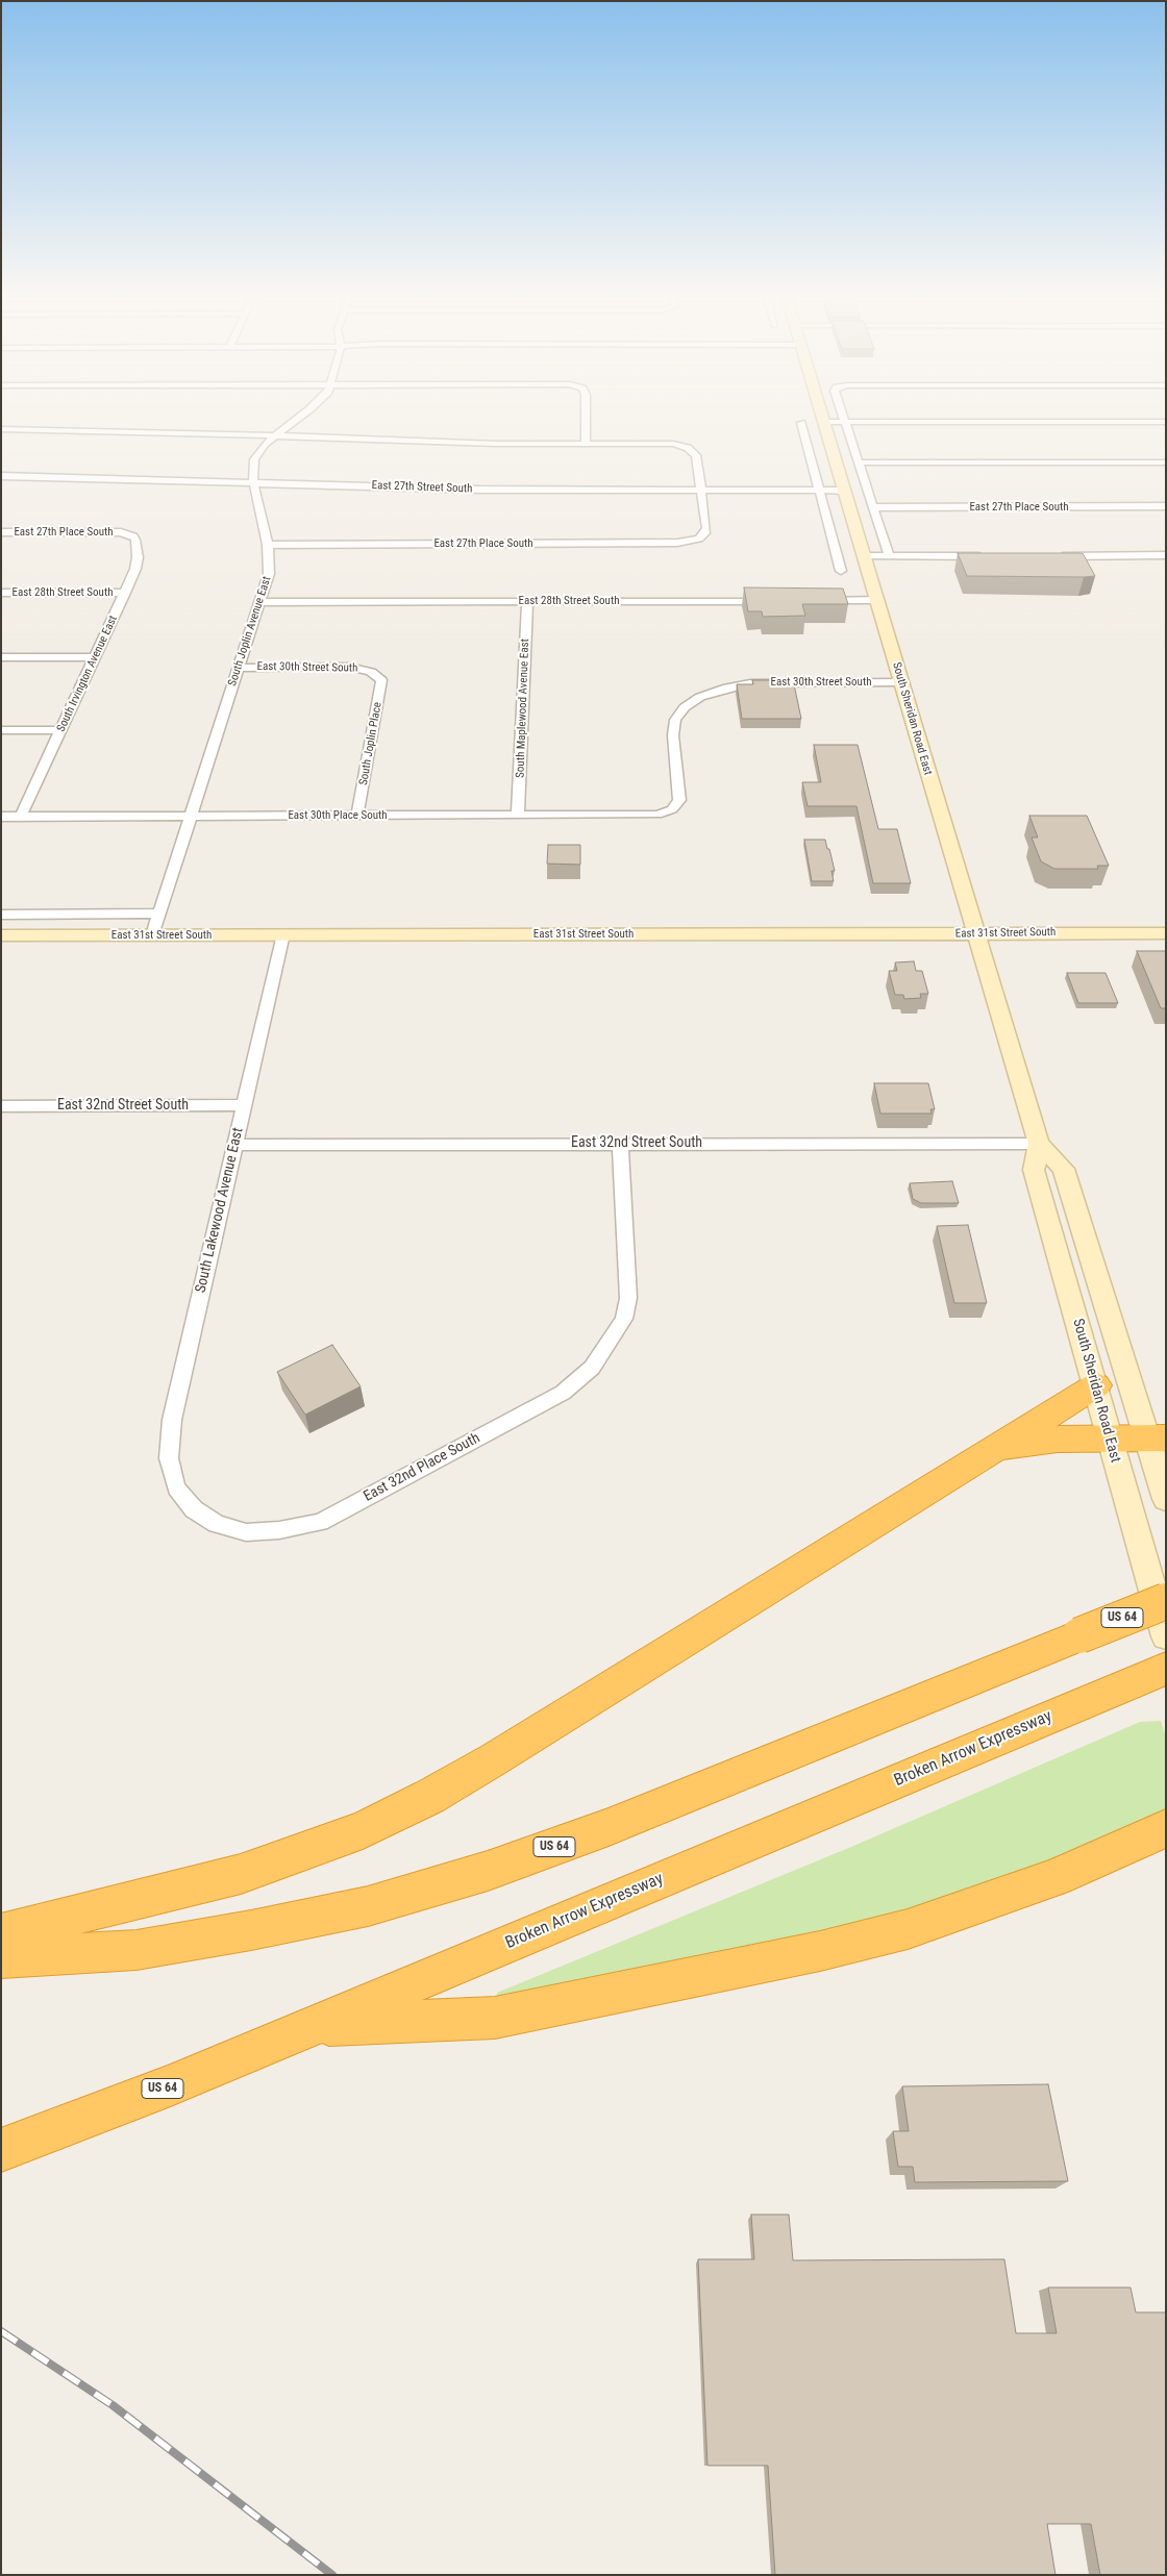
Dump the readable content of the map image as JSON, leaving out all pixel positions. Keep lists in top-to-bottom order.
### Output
{
  "streets": {
    "highway": ["US 64", "Broken Arrow Expressway"],
    "main road": ["South Sheridan Road East", "East 31st Street South"],
    "street": [
      "East 27th Street South",
      "East 27th Place South",
      "East 28th Street South",
      "South Joplin Avenue East",
      "East 30th Street South",
      "South Irvington Avenue East",
      "South Maplewood Avenue East",
      "South Joplin Place",
      "East 30th Place South",
      "East 32nd Street South",
      "South Lakewood Avenue East",
      "East 32nd Place South"
    ]
  },
  "crossings": [
    ["East 27th Street South", "East 27th Place South"],
    ["East 27th Street South", "South Joplin Avenue East"],
    ["East 27th Street South", "South Sheridan Road East"],
    ["East 27th Place South", "South Joplin Avenue East"],
    ["East 27th Place South", "South Irvington Avenue East"],
    ["East 28th Street South", "South Joplin Avenue East"],
    ["East 28th Street South", "South Irvington Avenue East"],
    ["East 28th Street South", "South Maplewood Avenue East"],
    ["South Joplin Avenue East", "East 30th Street South"],
    ["South Joplin Avenue East", "East 30th Place South"],
    ["South Joplin Avenue East", "East 31st Street South"],
    ["East 30th Street South", "South Sheridan Road East"],
    ["East 30th Street South", "South Joplin Place"],
    ["East 30th Street South", "East 30th Place South"],
    ["South Irvington Avenue East", "East 30th Place South"],
    ["South Maplewood Avenue East", "East 30th Place South"],
    ["South Sheridan Road East", "East 31st Street South"],
    ["South Sheridan Road East", "East 32nd Street South"],
    ["South Joplin Place", "East 30th Place South"],
    ["East 31st Street South", "South Lakewood Avenue East"],
    ["East 32nd Street South", "South Lakewood Avenue East"],
    ["East 32nd Street South", "East 32nd Place South"],
    ["South Lakewood Avenue East", "East 32nd Place South"]
  ]
}
